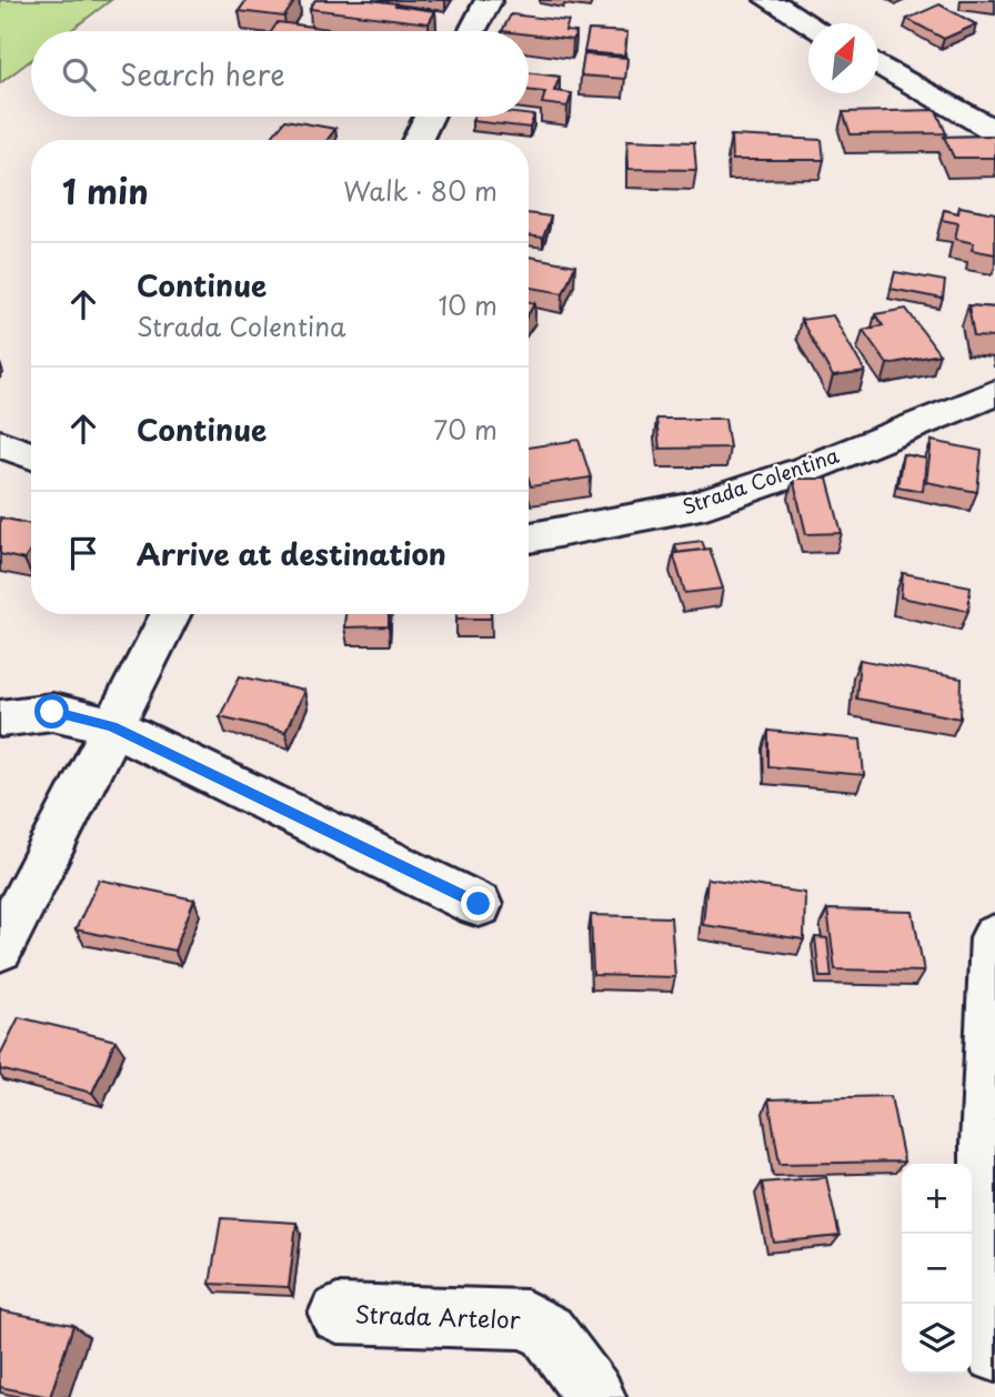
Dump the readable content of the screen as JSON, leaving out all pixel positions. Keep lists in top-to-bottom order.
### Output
{
  "streets": {
    "street": ["Strada Colentina", "Strada Artelor"]
  },
  "north": "top right",
  "page": {
    "search": "Search here",
    "heading": ["1 min", "Walk · 80 m"],
    "list": [
      ["Continue", "Strada Colentina", "10 m"],
      ["Continue", "70 m"],
      "Arrive at destination"
    ],
    "map_buttons": ["+", "−"]
  }
}
